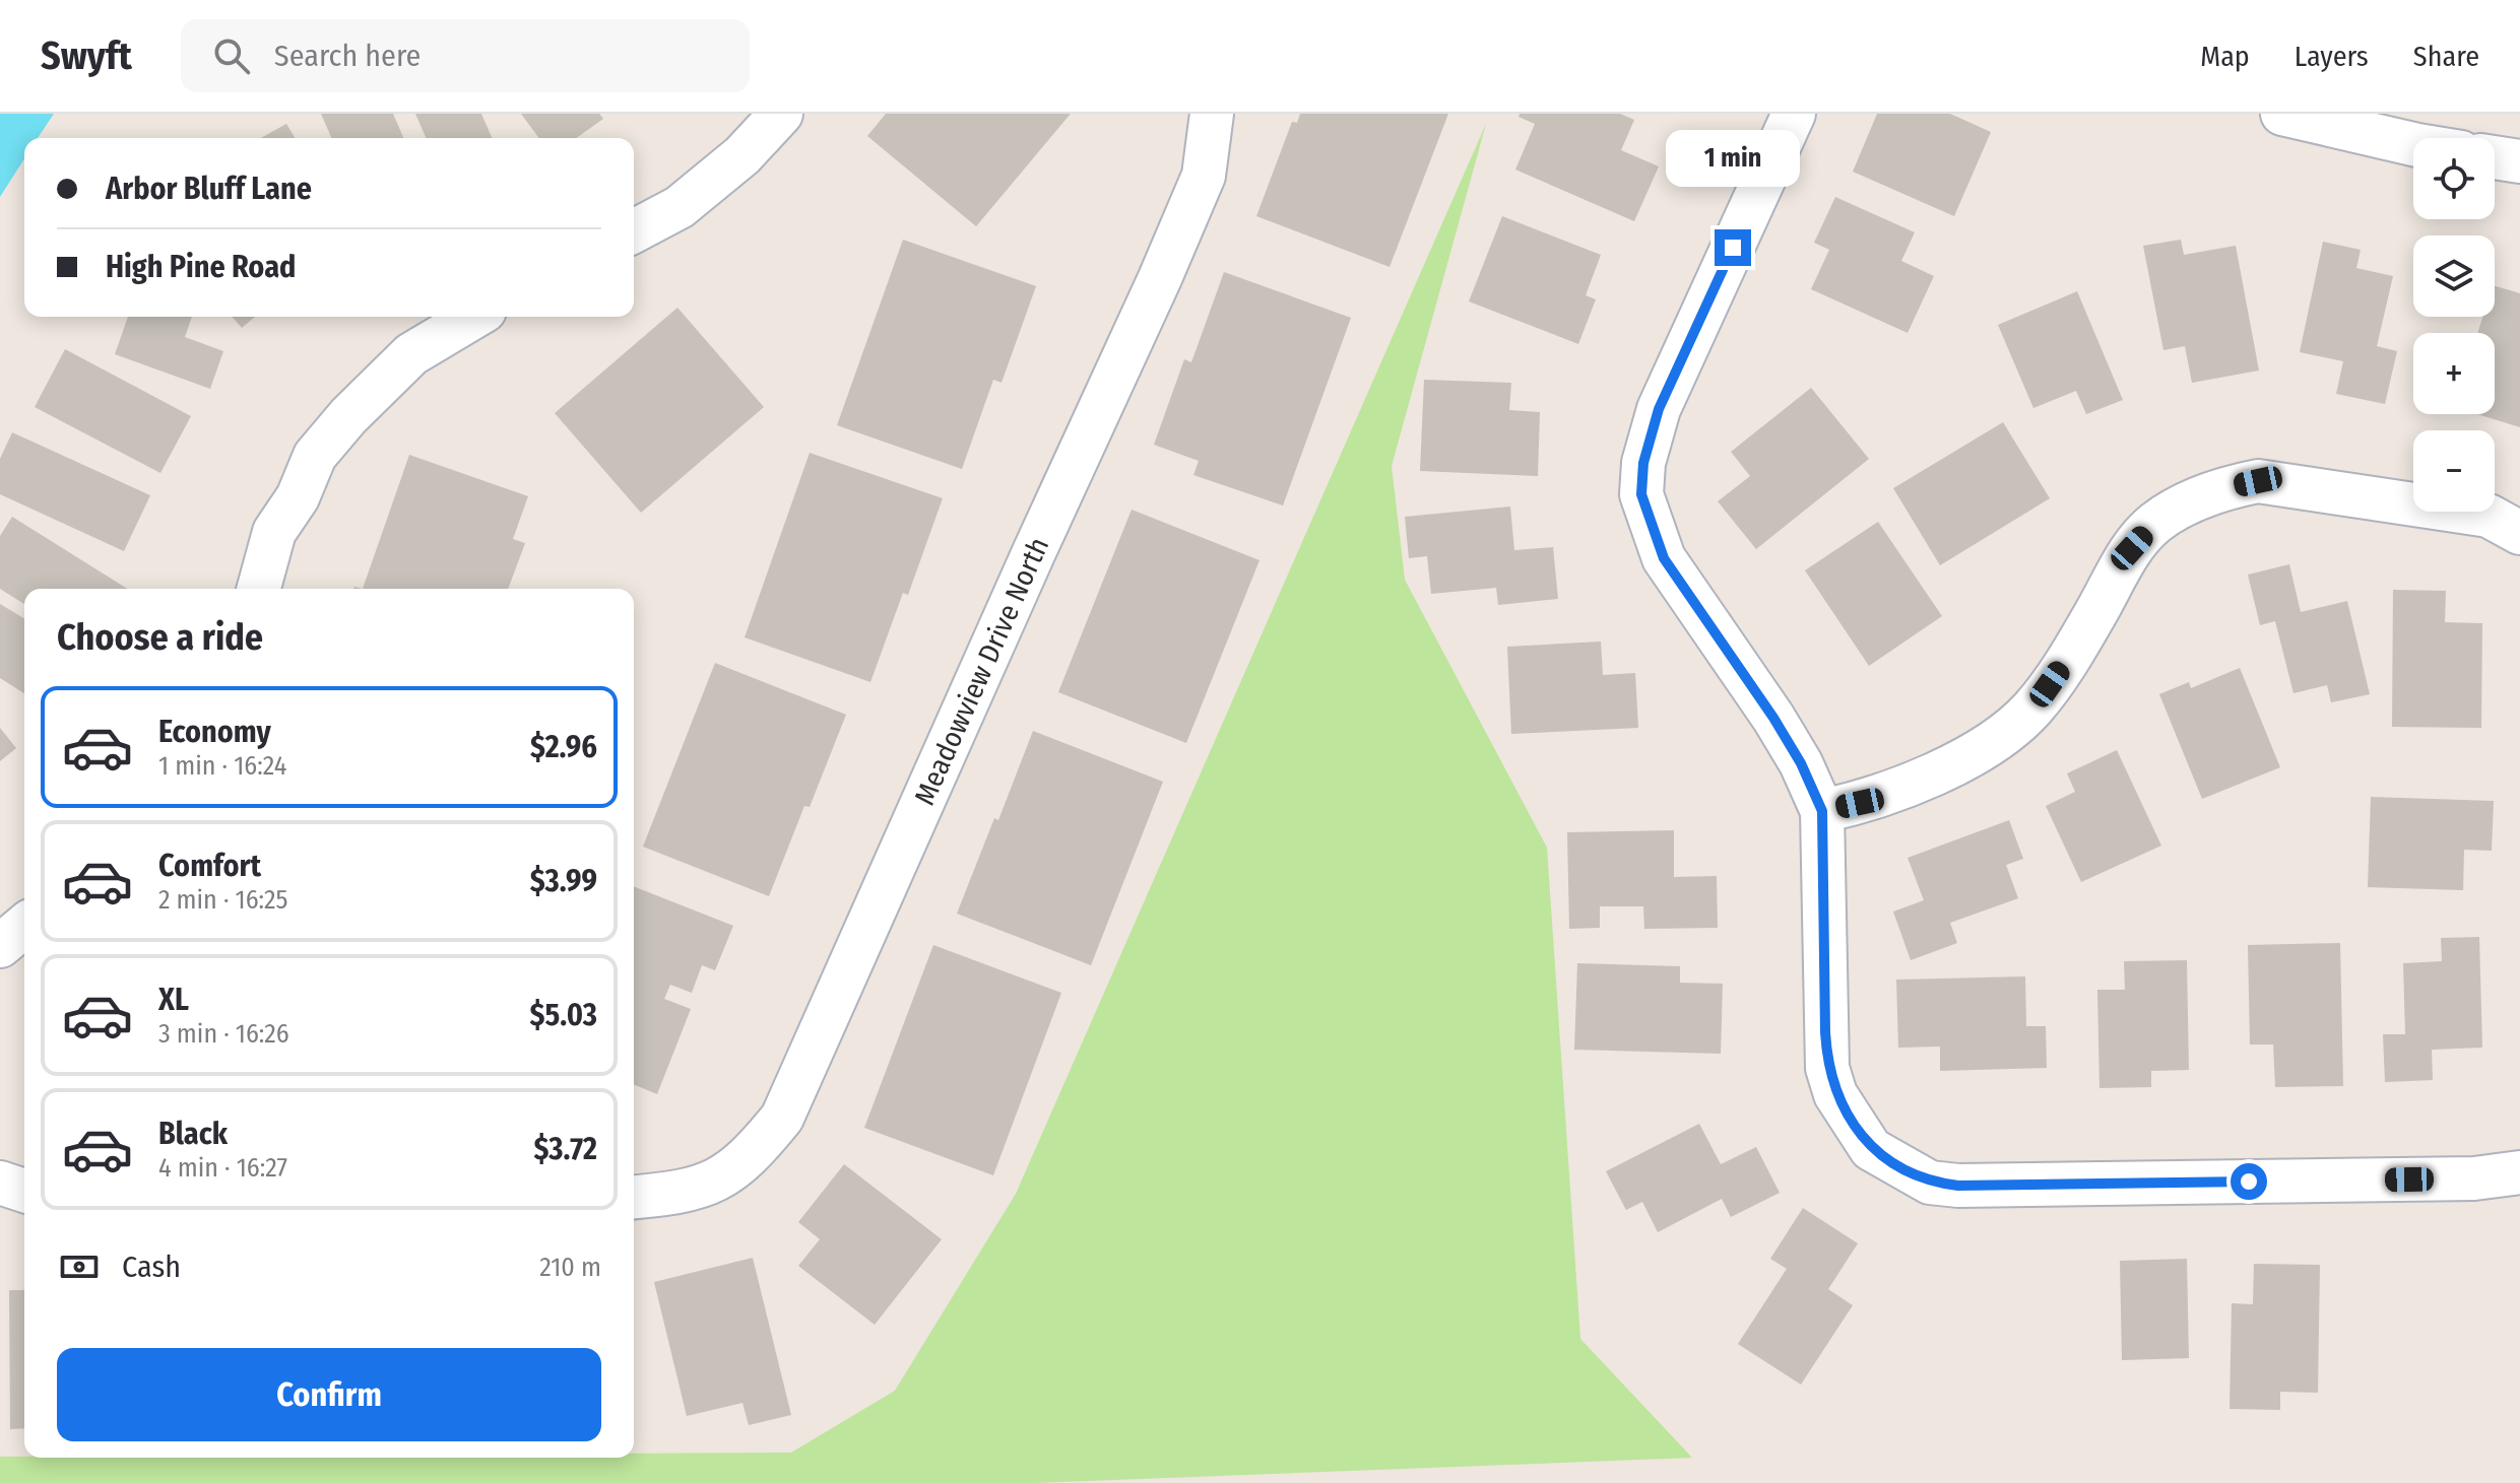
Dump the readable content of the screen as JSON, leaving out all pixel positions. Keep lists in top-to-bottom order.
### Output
{
  "streets": {
    "street": ["Meadowview Drive North"]
  },
  "page": {
    "header": "Swyft",
    "search": "Search here",
    "nav": ["Map", "Layers", "Share"],
    "bubble": "1 min",
    "map_buttons": ["+", "−"],
    "banner": ["Arbor Bluff Lane", "High Pine Road"],
    "heading": "Choose a ride",
    "list": [
      {
        "name": "Economy",
        "note": "1 min · 16:24",
        "value": "$2.96"
      },
      {
        "name": "Comfort",
        "note": "2 min · 16:25",
        "value": "$3.99"
      },
      {
        "name": "XL",
        "note": "3 min · 16:26",
        "value": "$5.03"
      },
      {
        "name": "Black",
        "note": "4 min · 16:27",
        "value": "$3.72"
      }
    ],
    "pay": ["Cash", "210 m"],
    "buttons": "Confirm"
  }
}
